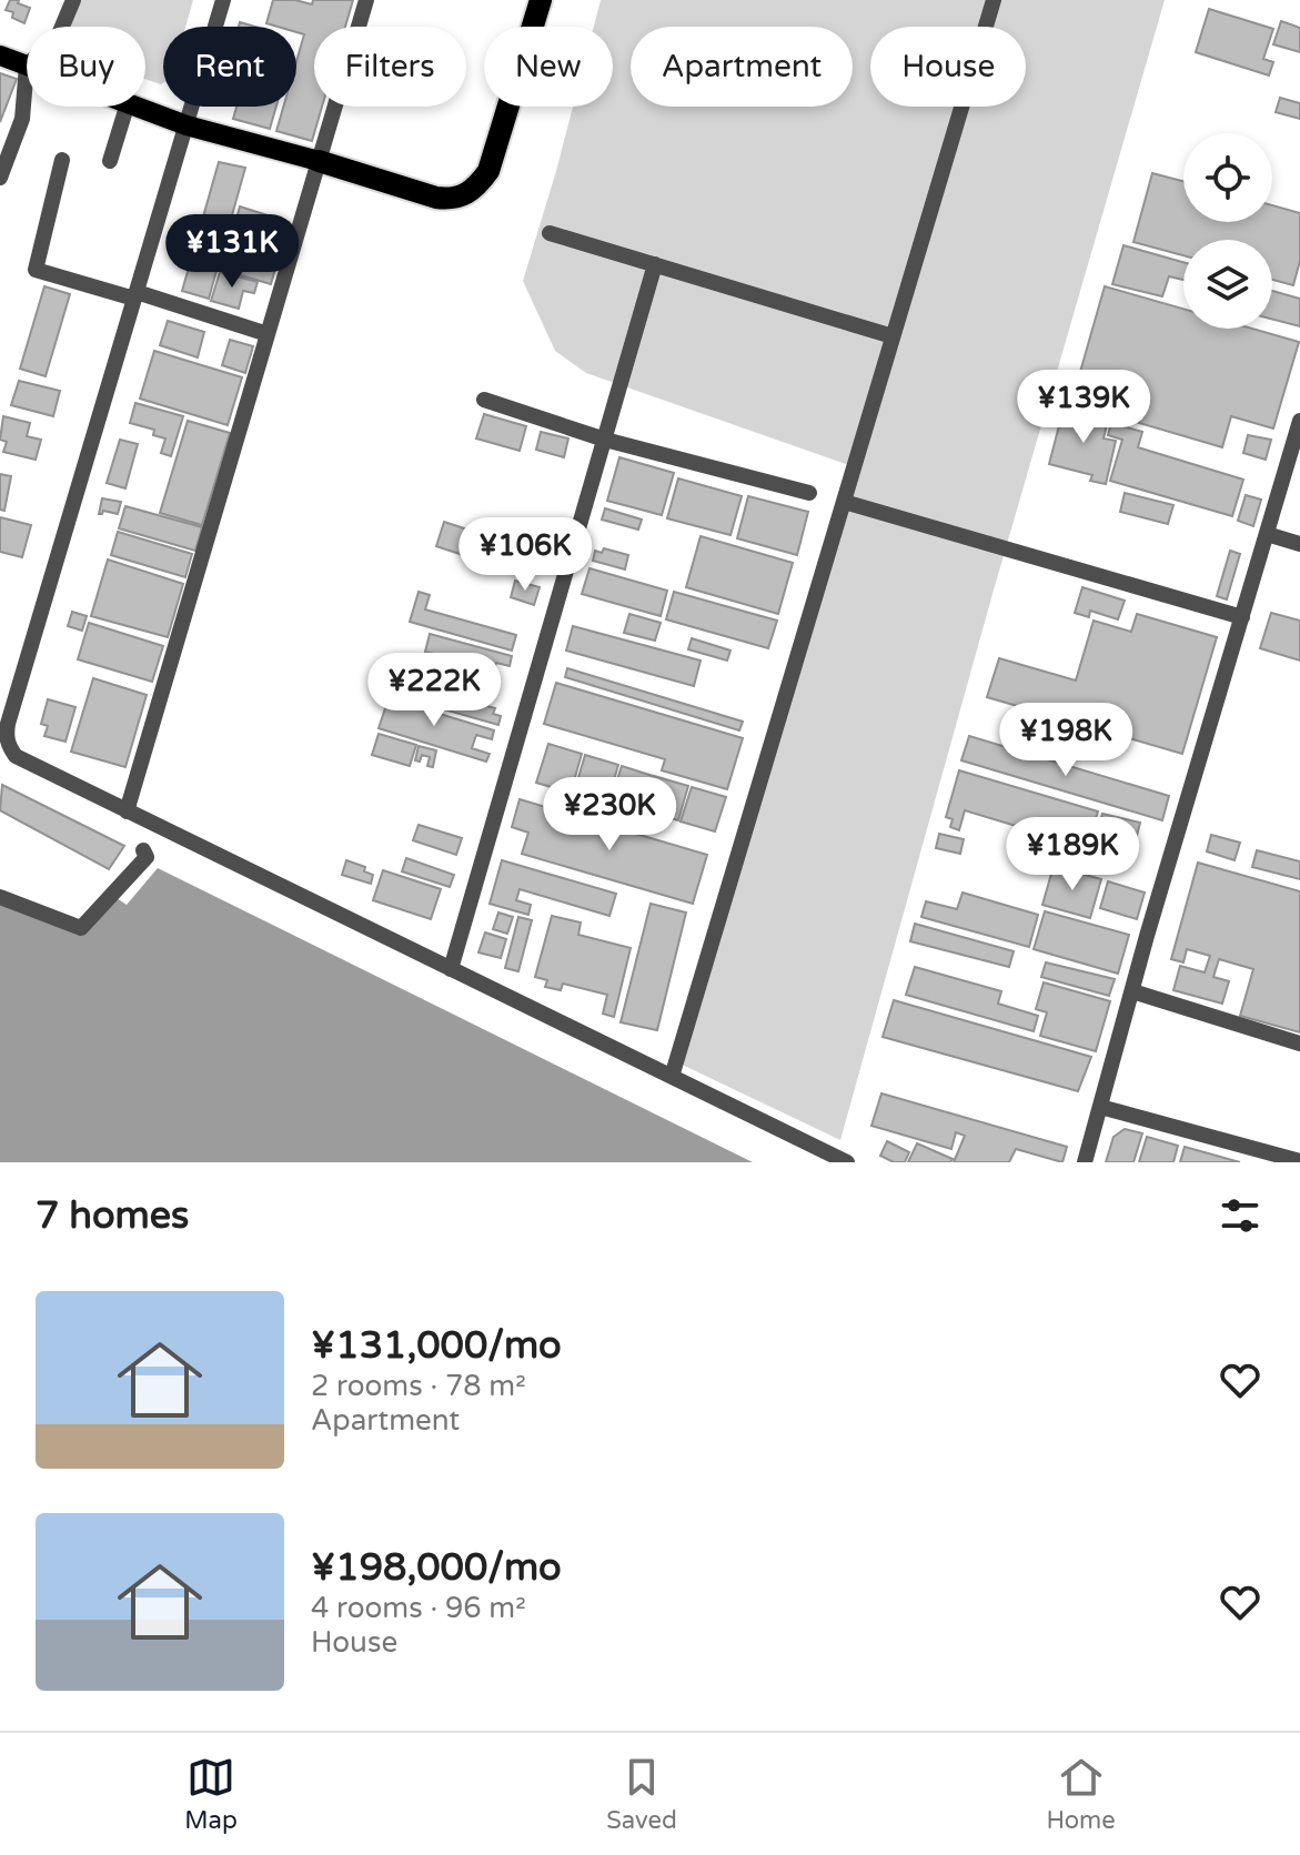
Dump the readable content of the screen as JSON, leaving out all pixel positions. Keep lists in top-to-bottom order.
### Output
{
  "page": {
    "chip": [
      "Buy",
      "Rent",
      "Filters",
      "New",
      "Apartment",
      "House"
    ],
    "price": [
      "¥131K",
      "¥139K",
      "¥106K",
      "¥222K",
      "¥198K",
      "¥230K",
      "¥189K"
    ],
    "heading": "7 homes",
    "list": [
      {
        "name": "¥131,000/mo",
        "note": "2 rooms · 78 m² · Apartment"
      },
      {
        "name": "¥198,000/mo",
        "note": "4 rooms · 96 m² · House"
      }
    ],
    "tabs": ["Map", "Saved", "Home"]
  }
}
